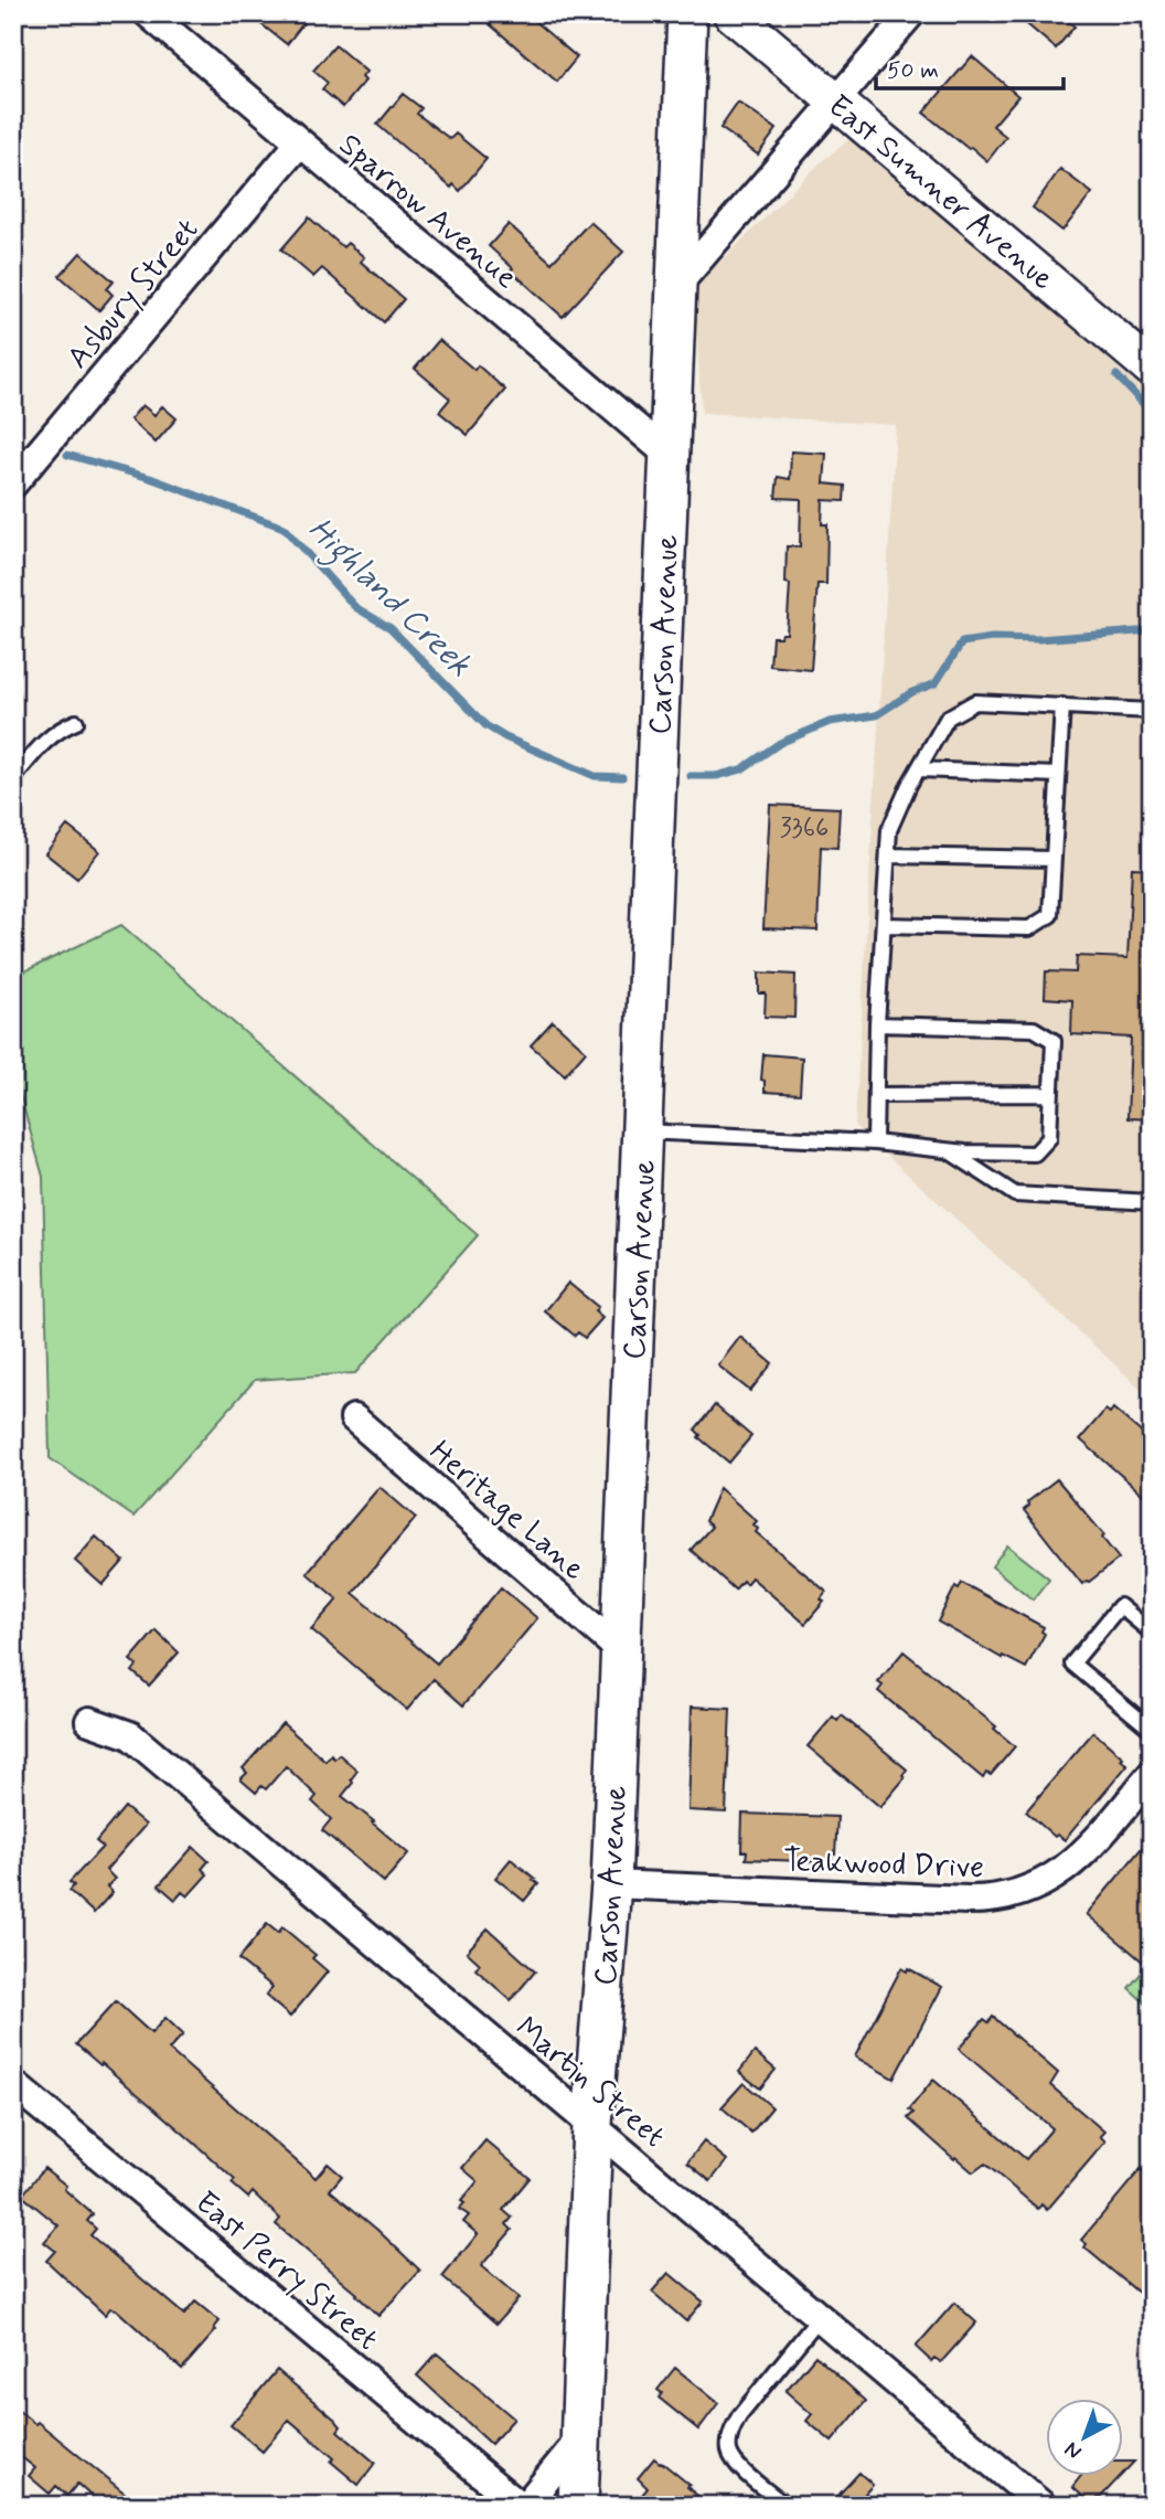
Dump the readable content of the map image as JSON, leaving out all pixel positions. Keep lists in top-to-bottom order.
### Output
{
  "streets": {
    "main road": ["Carson Avenue"],
    "street": [
      "East Sumner Avenue",
      "Sparrow Avenue",
      "Asbury Street",
      "Heritage Lane",
      "Teakwood Drive",
      "Martin Street",
      "East Perry Street"
    ]
  },
  "crossings": [
    ["Sparrow Avenue", "Asbury Street"],
    ["Sparrow Avenue", "Carson Avenue"],
    ["Carson Avenue", "Heritage Lane"],
    ["Carson Avenue", "Teakwood Drive"],
    ["Carson Avenue", "Martin Street"]
  ],
  "water": ["Highland Creek"],
  "house_numbers": ["3366"],
  "scale_bar": "50 m",
  "north": "bottom left"
}
